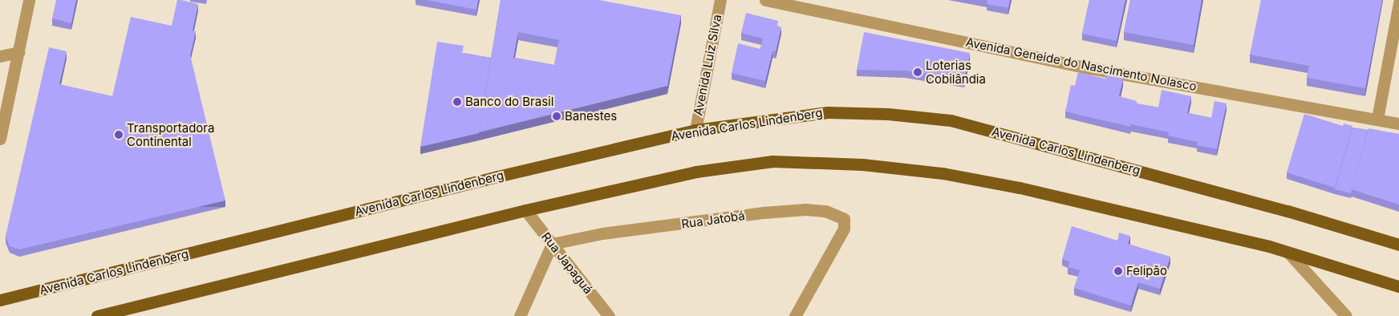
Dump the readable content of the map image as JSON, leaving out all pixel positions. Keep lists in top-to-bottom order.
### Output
{
  "streets": {
    "main road": ["Avenida Carlos Lindenberg"],
    "street": [
      "Avenida Geneide do Nascimento Nolasco",
      "Avenida Luiz Silva",
      "Rua Jatobá",
      "Rua Japaguá"
    ]
  },
  "crossings": [
    ["Avenida Luiz Silva", "Avenida Carlos Lindenberg"],
    ["Rua Jatobá", "Rua Japaguá"]
  ],
  "places": [
    "Loterias Cobilândia",
    "Banco do Brasil",
    "Banestes",
    "Transportadora Continental",
    "Felipão"
  ]
}
